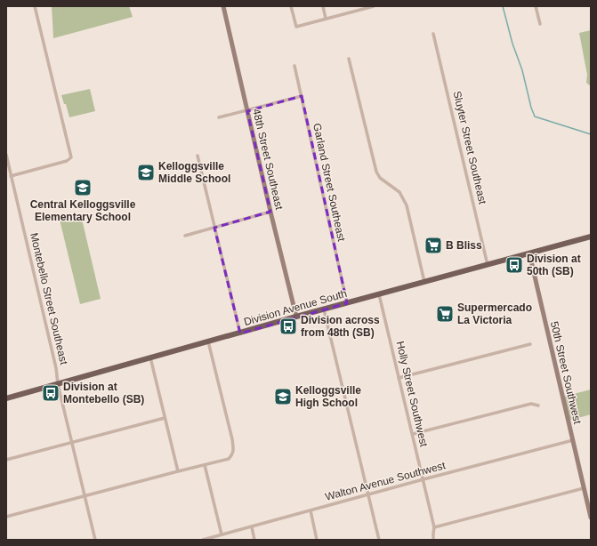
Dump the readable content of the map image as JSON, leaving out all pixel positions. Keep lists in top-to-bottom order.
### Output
{
  "streets": {
    "main road": ["Division Avenue South"],
    "street": [
      "Sluyter Street Southeast",
      "48th Street Southeast",
      "Garland Street Southeast",
      "Montebello Street Southeast",
      "50th Street Southwest",
      "Holly Street Southwest",
      "Walton Avenue Southwest"
    ]
  },
  "crossings": [
    ["Sluyter Street Southeast", "Division Avenue South"],
    ["48th Street Southeast", "Division Avenue South"],
    ["Garland Street Southeast", "Division Avenue South"],
    ["Montebello Street Southeast", "Division Avenue South"],
    ["Division Avenue South", "50th Street Southwest"],
    ["Division Avenue South", "Holly Street Southwest"],
    ["50th Street Southwest", "Walton Avenue Southwest"],
    ["Holly Street Southwest", "Walton Avenue Southwest"]
  ],
  "places": {
    "school or university": ["Kelloggsville Middle School", "Central Kelloggsville Elementary School", "Kelloggsville High School"],
    "supermarket": ["B Bliss", "Supermercado La Victoria"],
    "bus stop": ["Division at 50th (SB)", "Division across from 48th (SB)", "Division at Montebello (SB)"]
  }
}
